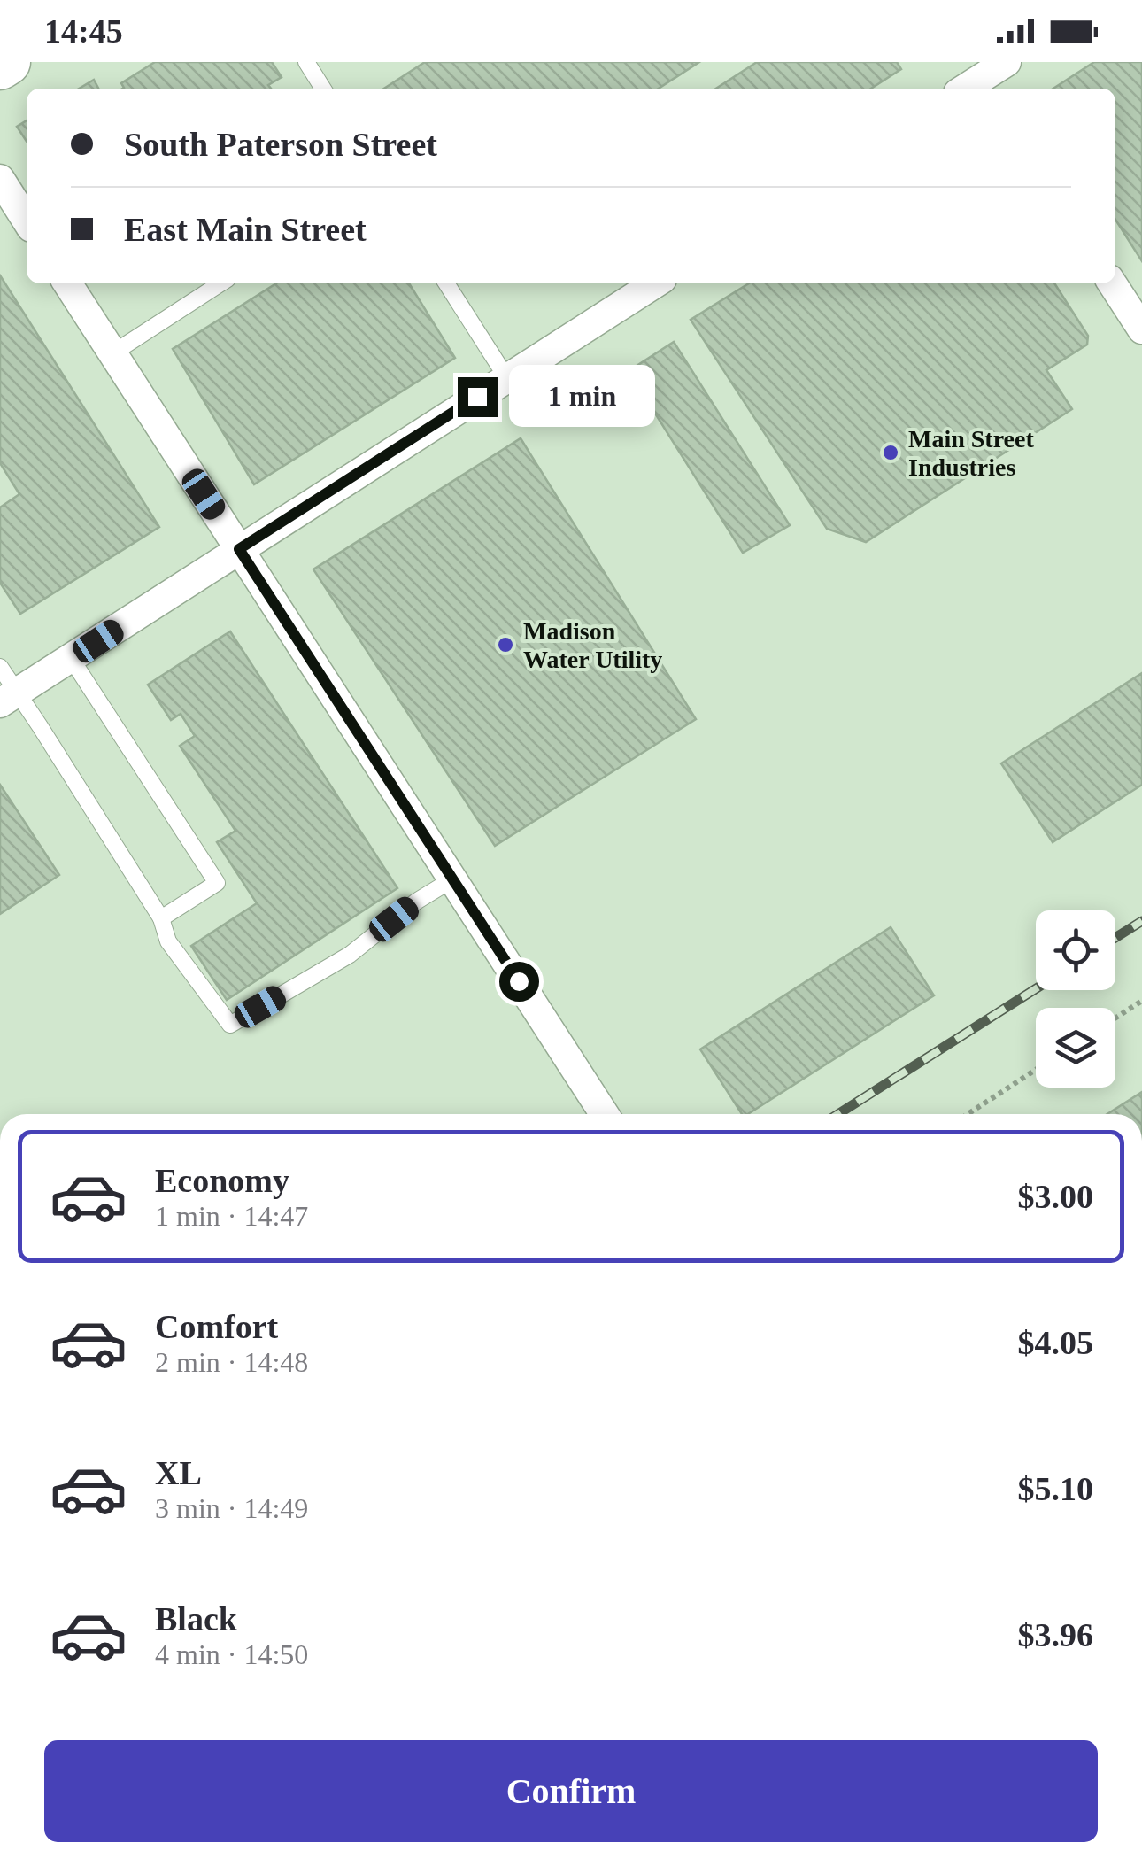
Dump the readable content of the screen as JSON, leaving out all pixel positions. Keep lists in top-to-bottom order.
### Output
{
  "places": ["Main Street Industries", "Madison Water Utility"],
  "page": {
    "status": "14:45",
    "banner": ["South Paterson Street", "East Main Street"],
    "bubble": "1 min",
    "list": [
      {
        "name": "Economy",
        "note": "1 min · 14:47",
        "value": "$3.00"
      },
      {
        "name": "Comfort",
        "note": "2 min · 14:48",
        "value": "$4.05"
      },
      {
        "name": "XL",
        "note": "3 min · 14:49",
        "value": "$5.10"
      },
      {
        "name": "Black",
        "note": "4 min · 14:50",
        "value": "$3.96"
      }
    ],
    "buttons": "Confirm"
  }
}
